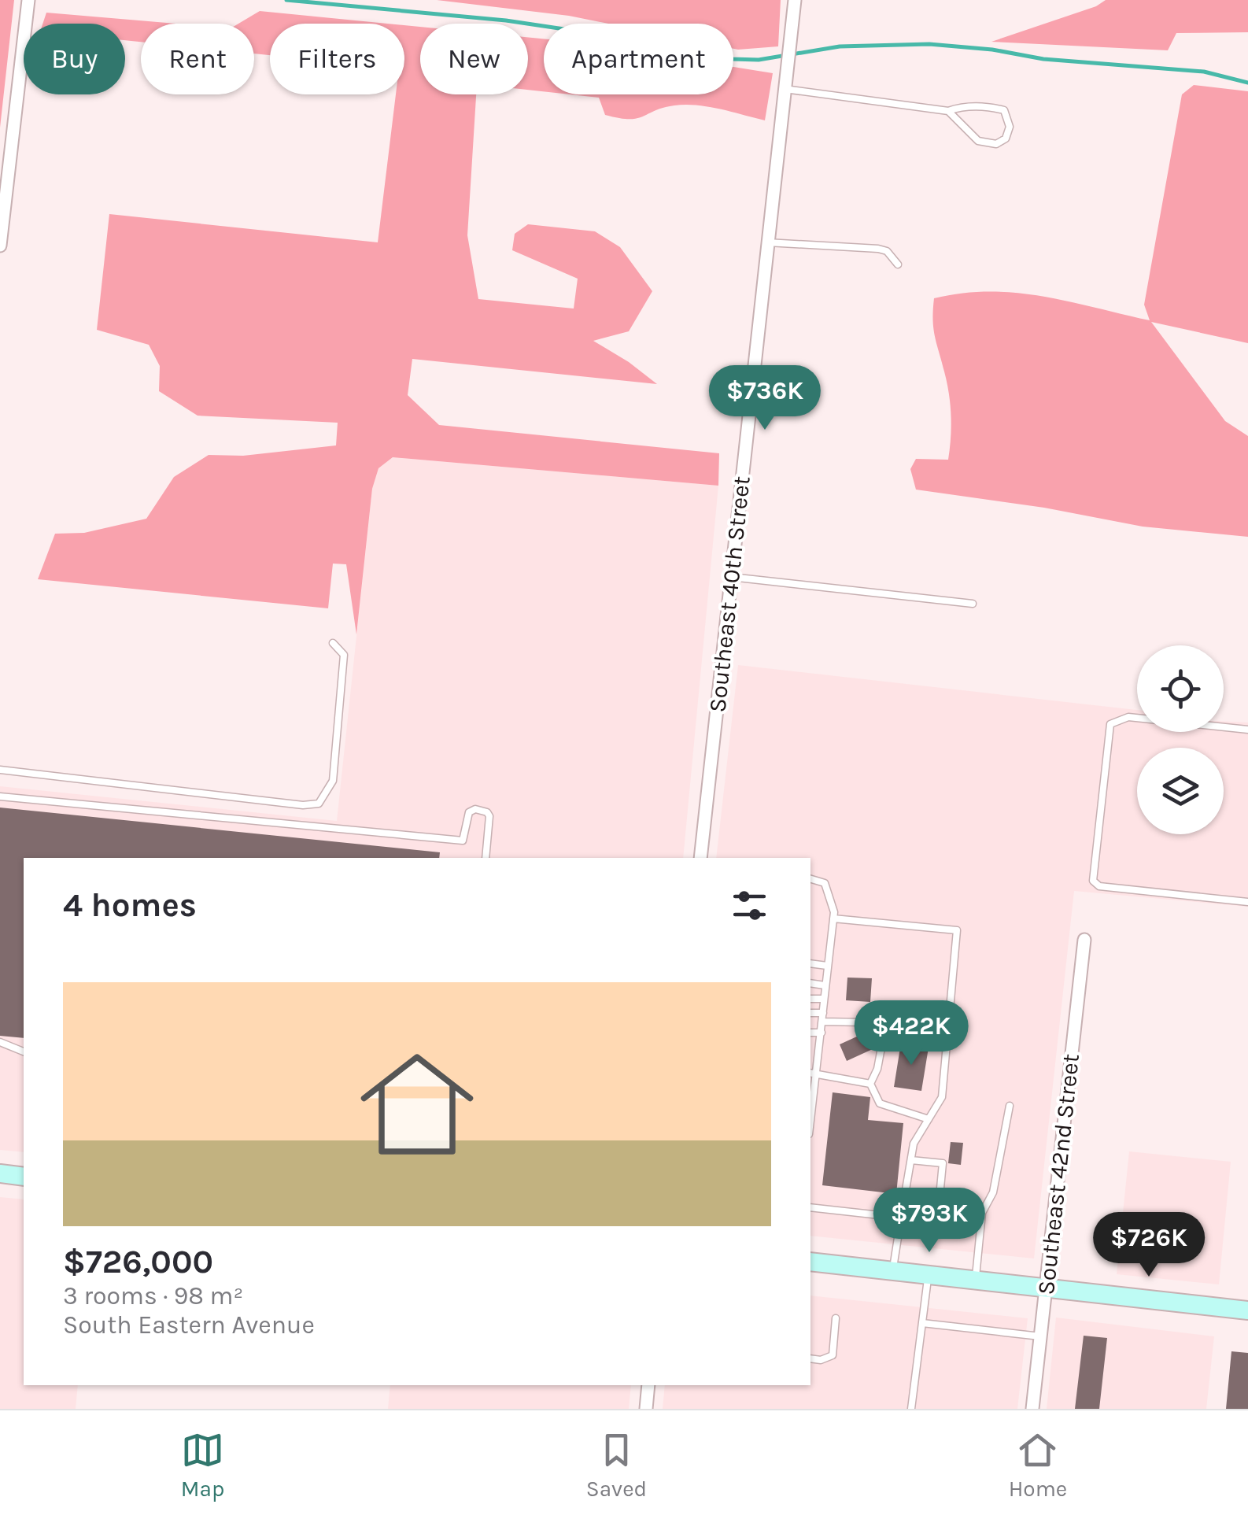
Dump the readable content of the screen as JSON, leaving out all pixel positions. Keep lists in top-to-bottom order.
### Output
{
  "streets": {
    "street": ["Southeast 40th Street", "Southeast 42nd Street"]
  },
  "page": {
    "chip": [
      "Buy",
      "Rent",
      "Filters",
      "New",
      "Apartment"
    ],
    "price": [
      "$736K",
      "$422K",
      "$793K",
      "$726K"
    ],
    "heading": "4 homes",
    "list": [
      {
        "name": "$726,000",
        "note": "3 rooms · 98 m² · South Eastern Avenue"
      }
    ],
    "tabs": ["Map", "Saved", "Home"]
  }
}
